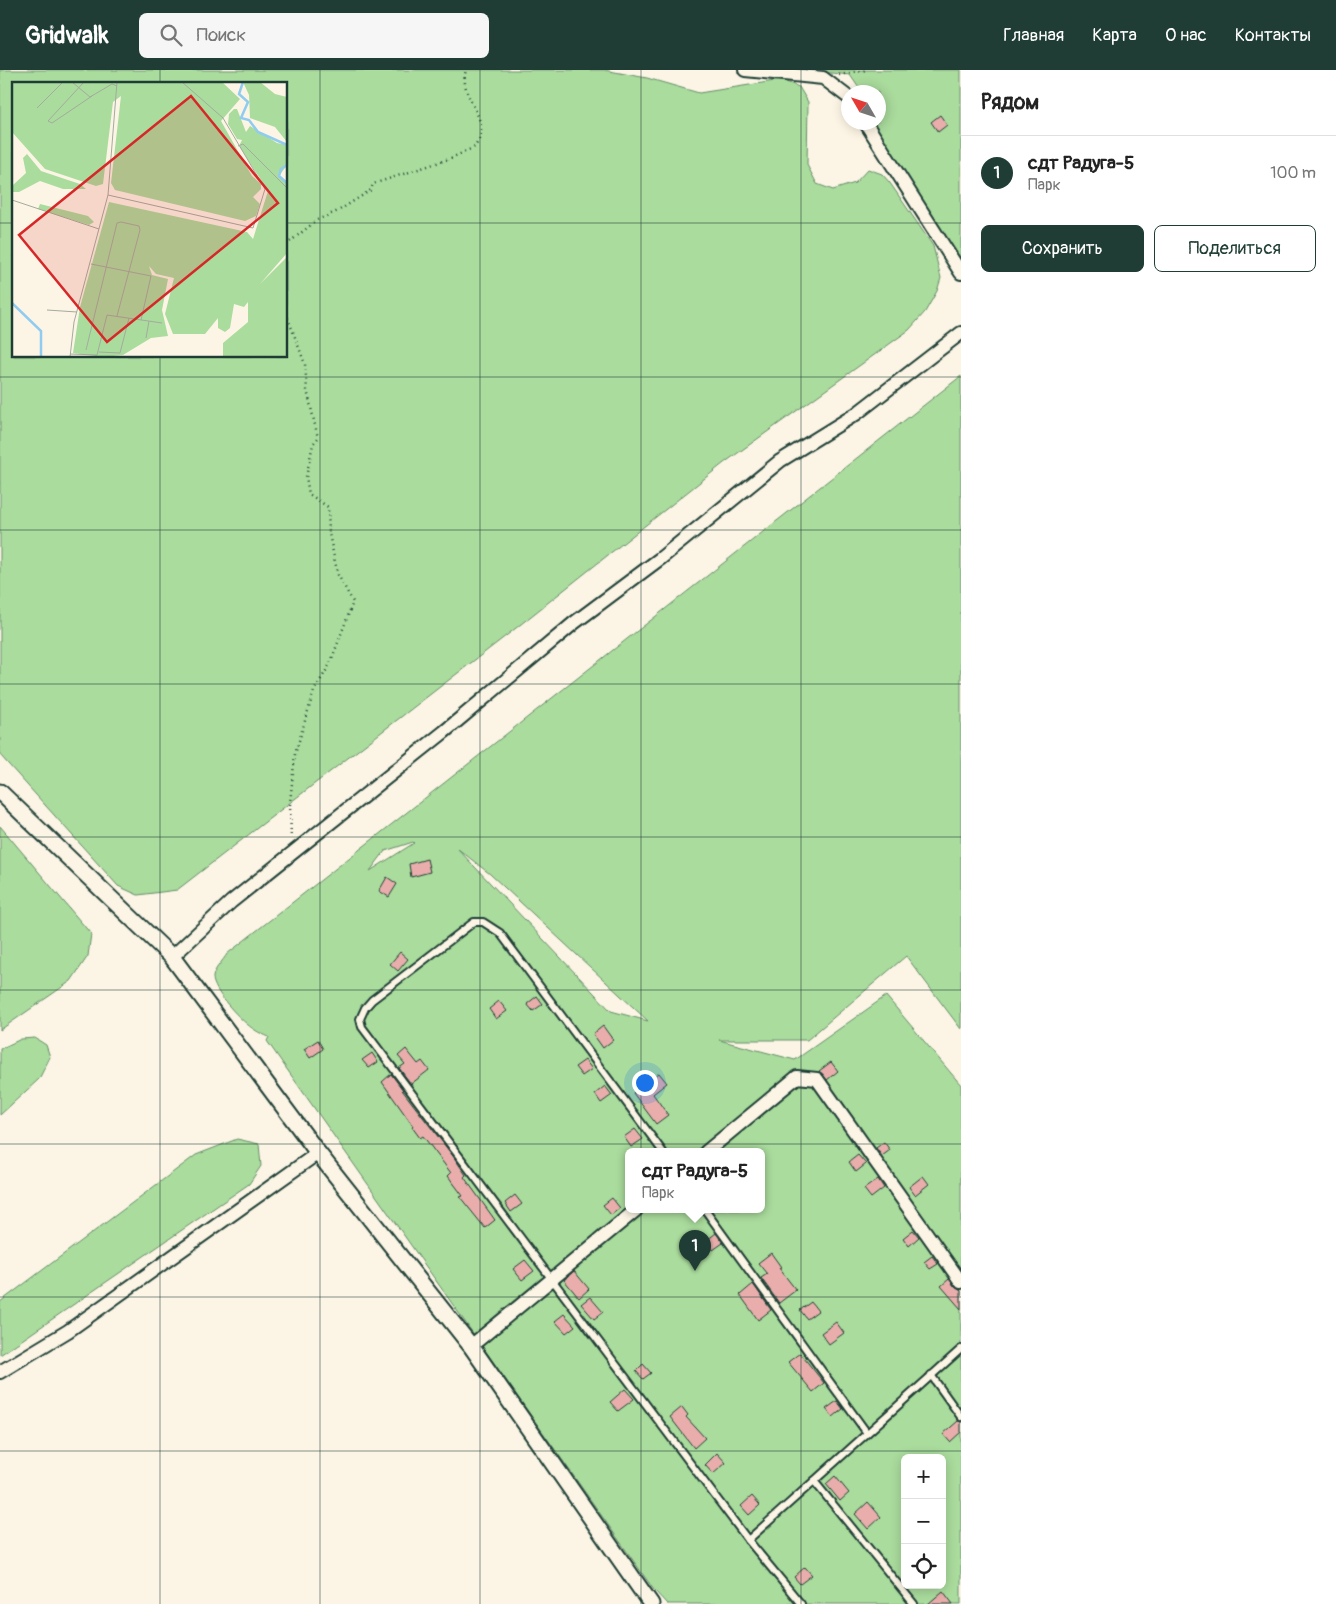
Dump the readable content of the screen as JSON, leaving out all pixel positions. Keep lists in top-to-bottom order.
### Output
{
  "north": "top left",
  "page": {
    "header": "Gridwalk",
    "search": "Поиск",
    "nav": [
      "Главная",
      "Карта",
      "О нас",
      "Контакты"
    ],
    "heading": "Рядом",
    "list": [
      {
        "mark": "1",
        "name": "сдт Радуга-5",
        "note": "Парк",
        "value": "100 m"
      }
    ],
    "buttons": ["Сохранить", "Поделиться"],
    "popup": ["сдт Радуга-5", "Парк"],
    "pins": "1",
    "map_buttons": ["+", "−"]
  }
}
